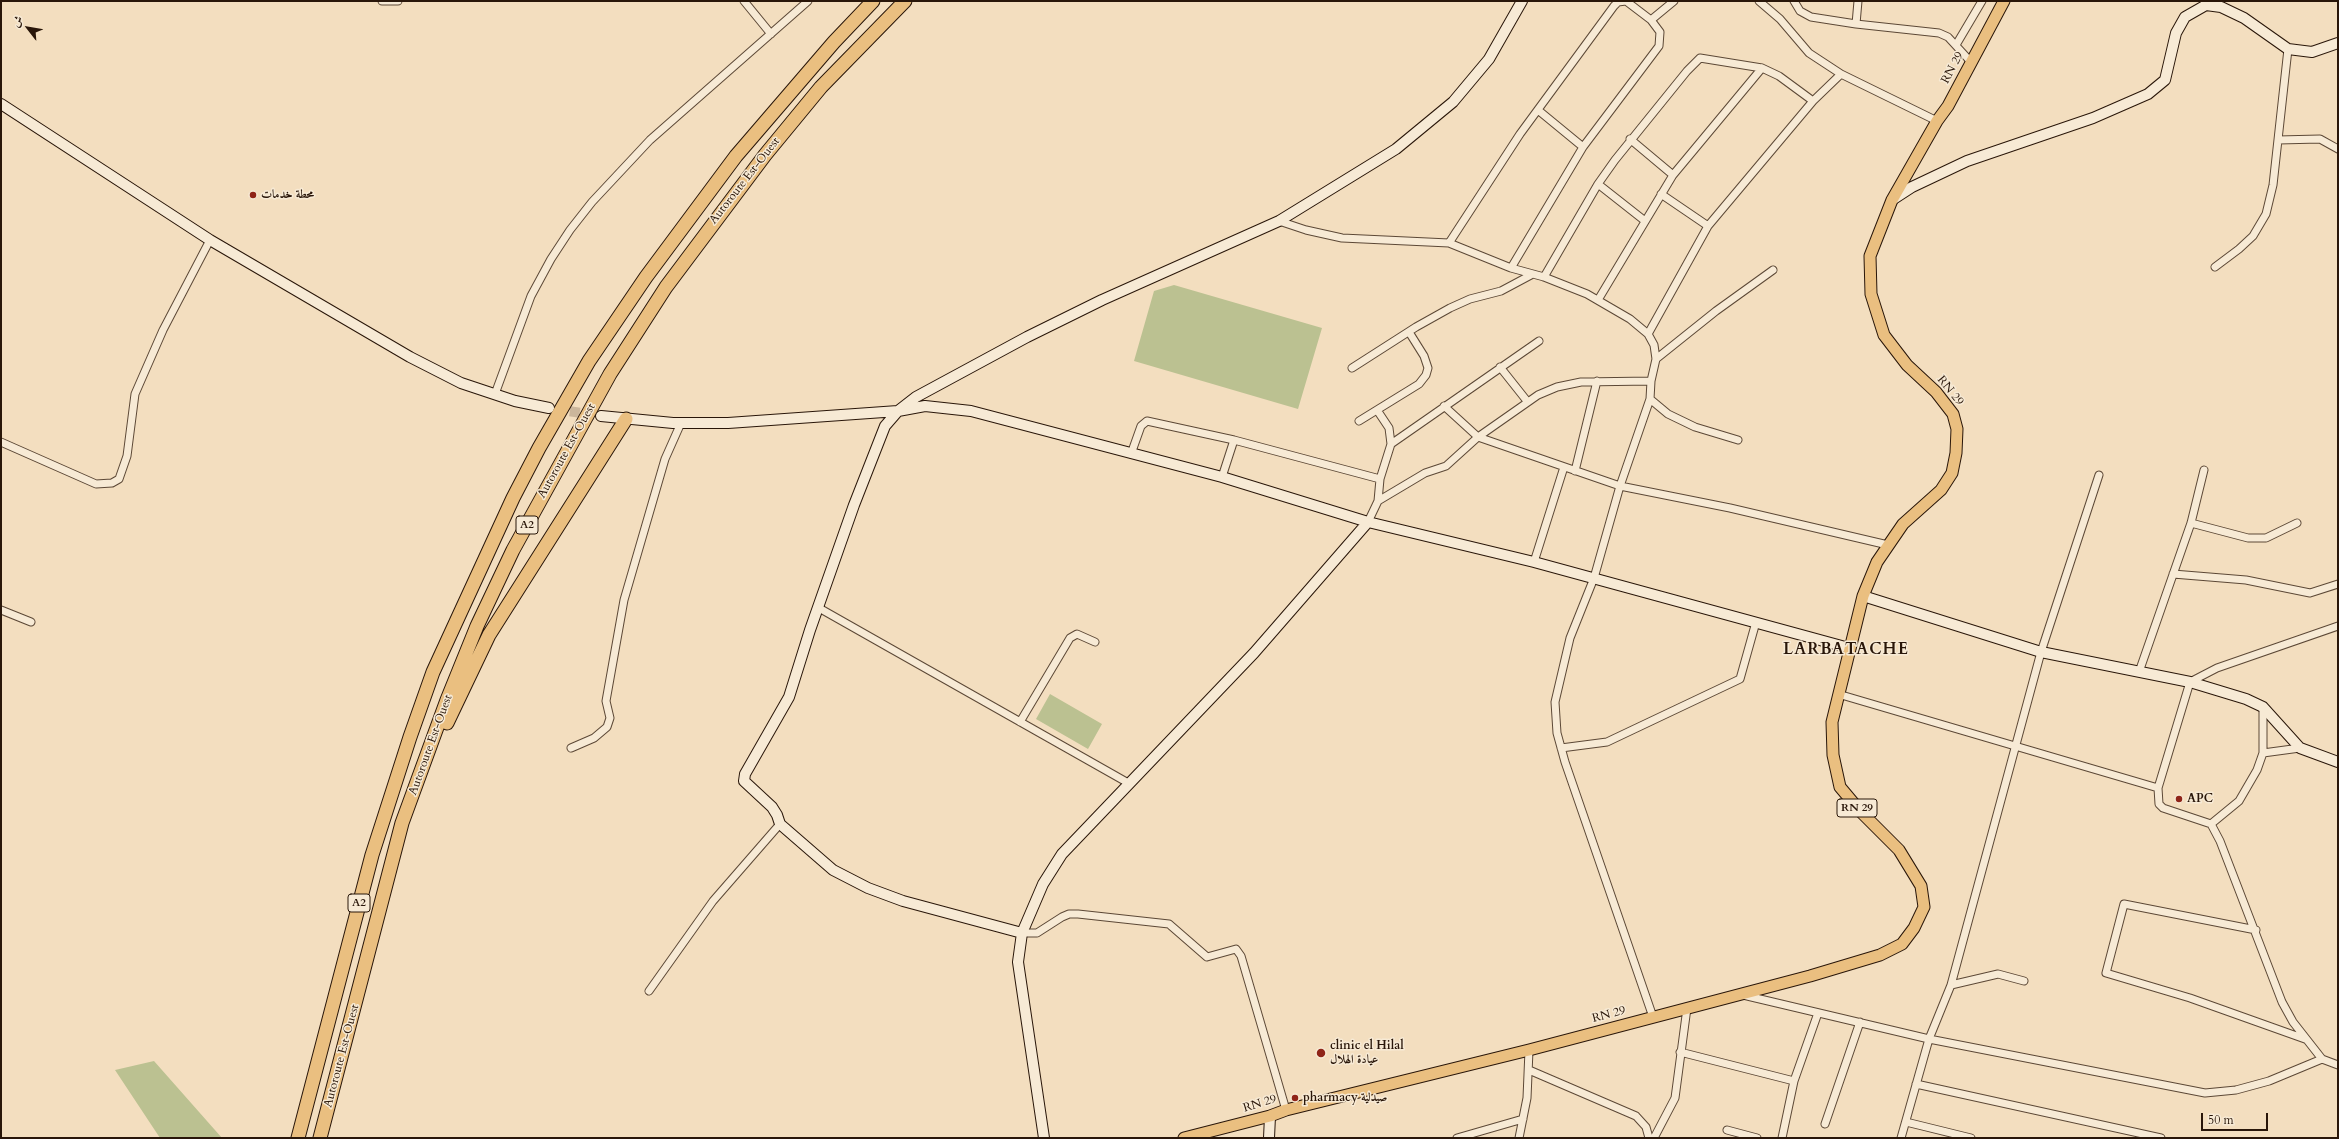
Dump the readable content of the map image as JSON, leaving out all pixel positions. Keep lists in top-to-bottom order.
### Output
{
  "streets": {
    "highway": ["Autoroute Est-Ouest", "A2"],
    "main road": ["RN 29"]
  },
  "districts": ["LARBATACHE"],
  "places": [
    "محطة خدمات",
    "APC",
    "clinic el Hilal عيادة الهلال",
    "pharmacy صيدلية"
  ],
  "scale_bar": "50 m",
  "north": "top left"
}
